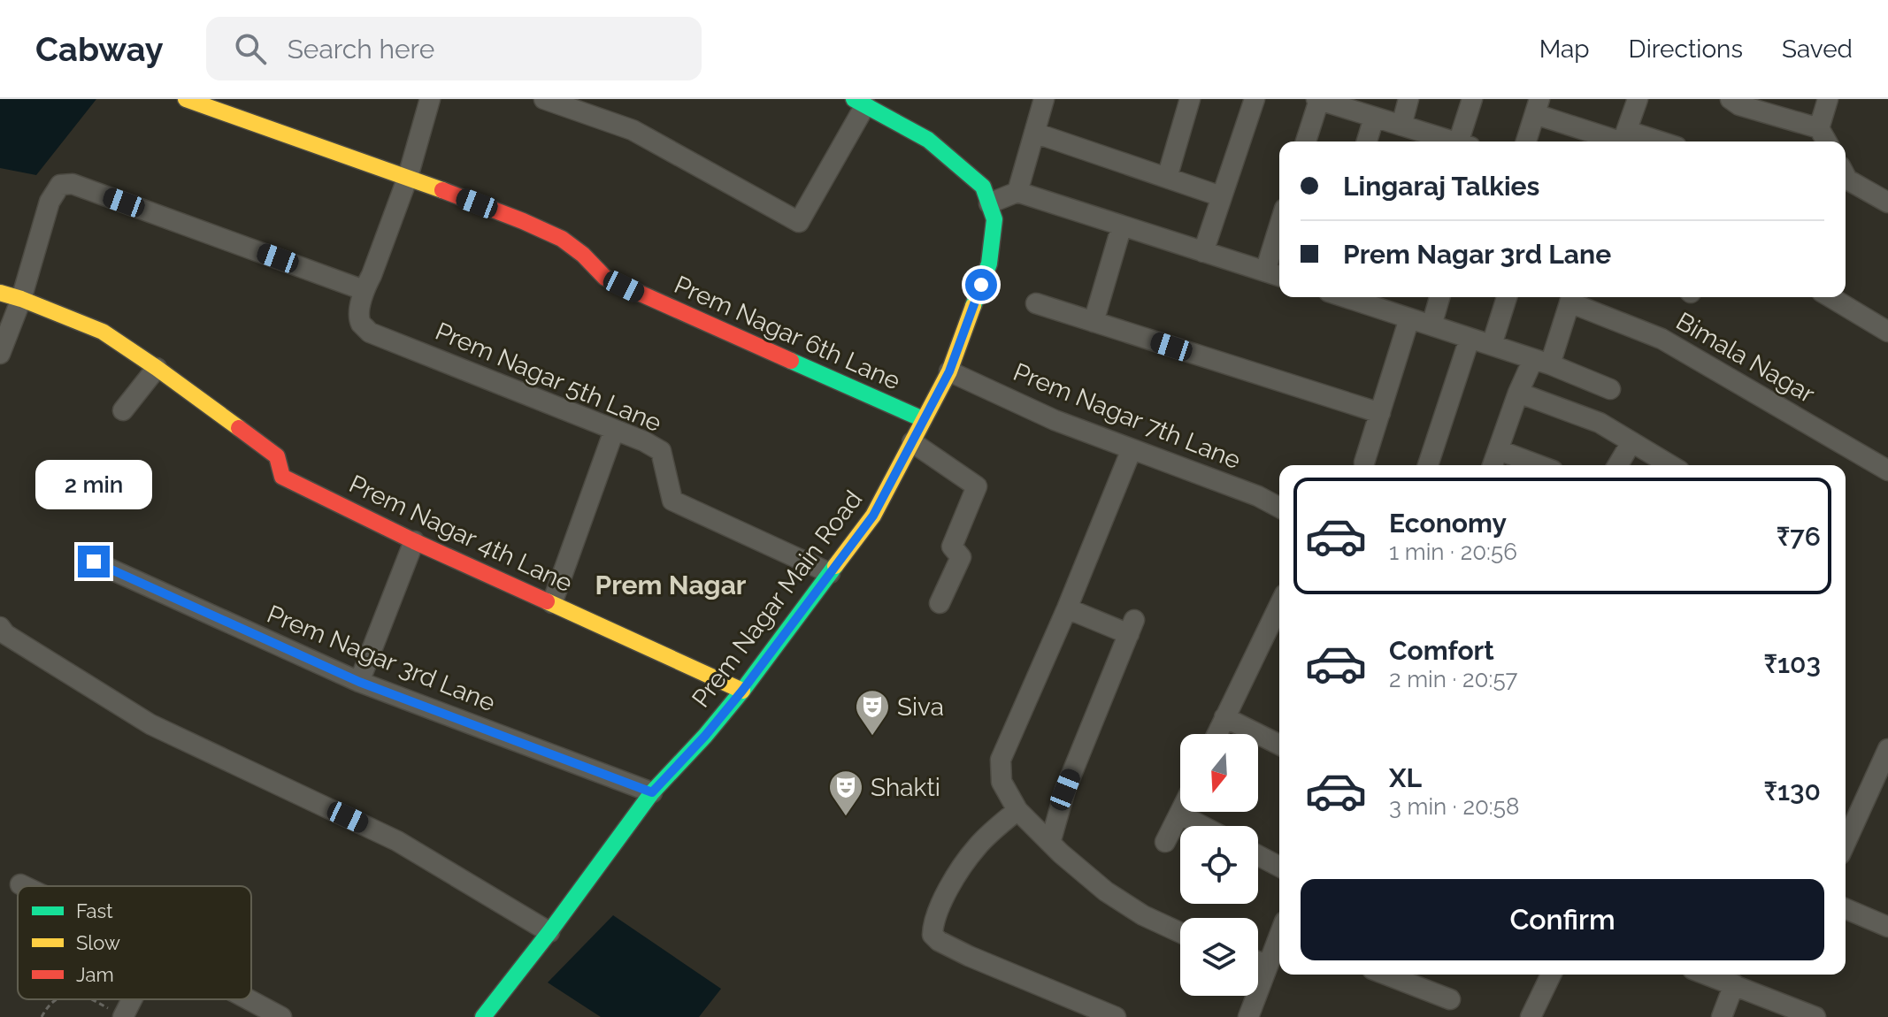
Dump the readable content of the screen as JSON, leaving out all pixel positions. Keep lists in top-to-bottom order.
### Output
{
  "streets": {
    "street": [
      "Prem Nagar 6th Lane",
      "Bimala Nagar",
      "Prem Nagar 5th Lane",
      "Prem Nagar 7th Lane",
      "Prem Nagar 4th Lane",
      "Prem Nagar Main Road",
      "Prem Nagar 3rd Lane"
    ]
  },
  "crossings": [
    ["Prem Nagar 6th Lane", "Prem Nagar Main Road"],
    ["Prem Nagar 5th Lane", "Prem Nagar Main Road"],
    ["Prem Nagar 7th Lane", "Prem Nagar Main Road"],
    ["Prem Nagar 4th Lane", "Prem Nagar Main Road"],
    ["Prem Nagar Main Road", "Prem Nagar 3rd Lane"]
  ],
  "districts": ["Prem Nagar"],
  "places": {
    "theatre": ["Siva", "Shakti"]
  },
  "legend": ["Fast", "Slow", "Jam"],
  "north": "bottom",
  "page": {
    "header": "Cabway",
    "search": "Search here",
    "nav": ["Map", "Directions", "Saved"],
    "banner": ["Lingaraj Talkies", "Prem Nagar 3rd Lane"],
    "bubble": "2 min",
    "list": [
      {
        "name": "Economy",
        "note": "1 min · 20:56",
        "value": "₹76"
      },
      {
        "name": "Comfort",
        "note": "2 min · 20:57",
        "value": "₹103"
      },
      {
        "name": "XL",
        "note": "3 min · 20:58",
        "value": "₹130"
      }
    ],
    "buttons": "Confirm"
  }
}
